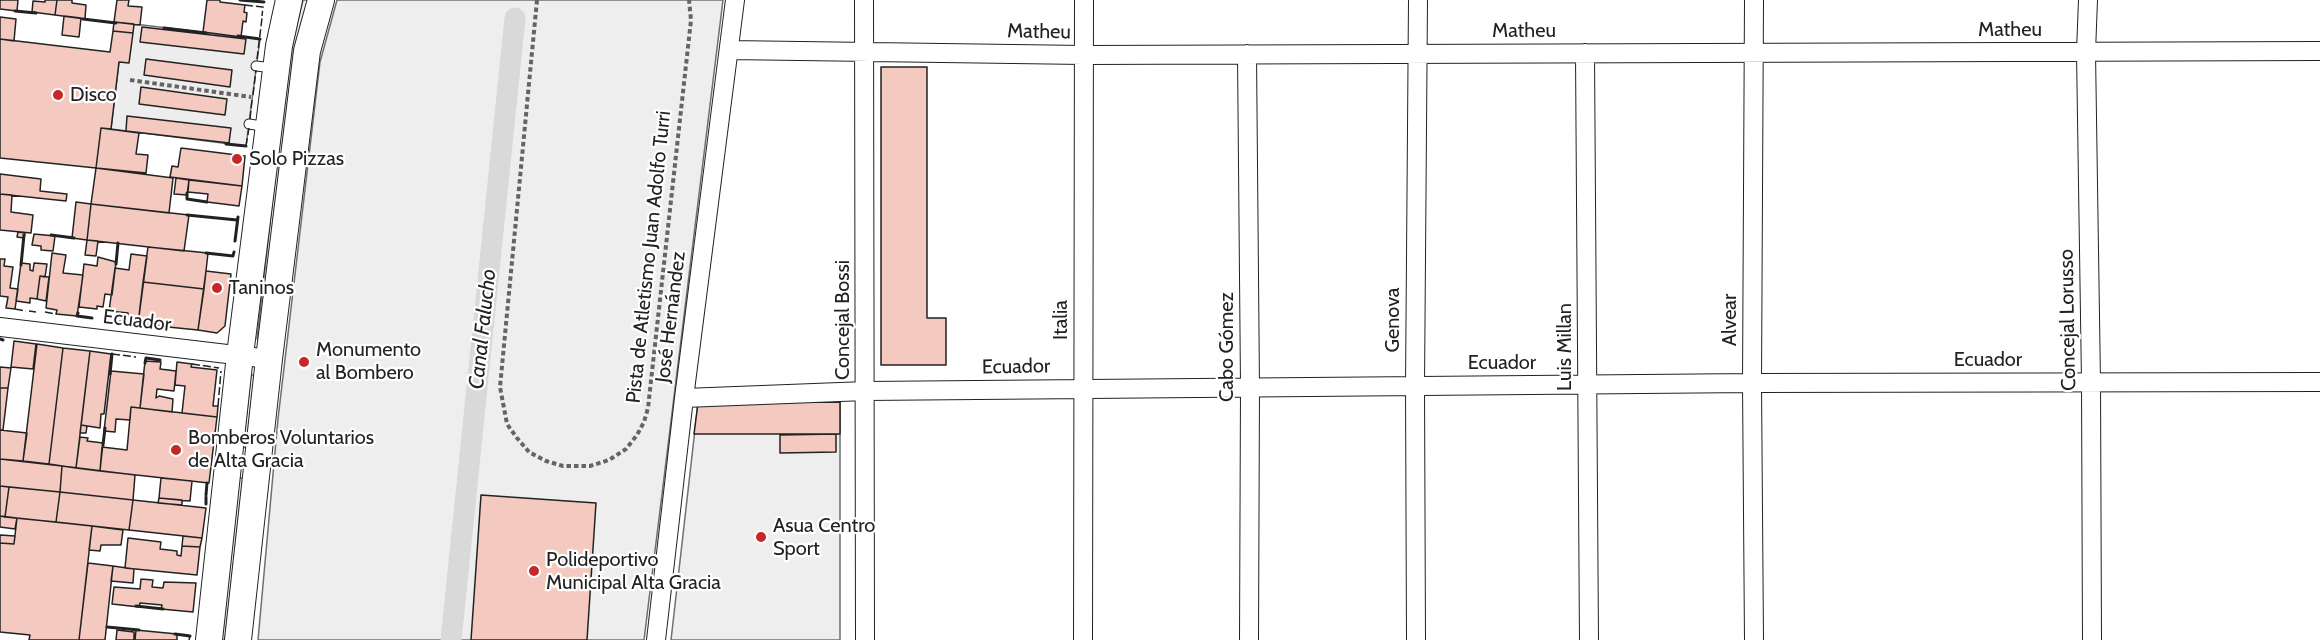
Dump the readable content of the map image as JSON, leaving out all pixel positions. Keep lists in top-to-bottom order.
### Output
{
  "streets": {
    "street": [
      "Matheu",
      "José Hernández",
      "Concejal Bossi",
      "Italia",
      "Genova",
      "Alvear",
      "Concejal Lorusso",
      "Ecuador",
      "Cabo Gómez",
      "Luis Millan"
    ],
    "path": ["Pista de Atletismo Juan Adolfo Turri"]
  },
  "crossings": [
    ["Matheu", "José Hernández"],
    ["Matheu", "Concejal Bossi"],
    ["Matheu", "Italia"],
    ["Matheu", "Genova"],
    ["Matheu", "Alvear"],
    ["Matheu", "Concejal Lorusso"],
    ["Matheu", "Cabo Gómez"],
    ["Matheu", "Luis Millan"],
    ["José Hernández", "Ecuador"],
    ["Concejal Bossi", "Ecuador"],
    ["Italia", "Ecuador"],
    ["Genova", "Ecuador"],
    ["Alvear", "Ecuador"],
    ["Concejal Lorusso", "Ecuador"],
    ["Ecuador", "Cabo Gómez"],
    ["Ecuador", "Luis Millan"]
  ],
  "water": ["Canal Falucho"],
  "places": [
    "Disco",
    "Solo Pizzas",
    "Taninos",
    "Monumento al Bombero",
    "Bomberos Voluntarios de Alta Gracia",
    "Asua Centro Sport",
    "Polideportivo Municipal Alta Gracia"
  ]
}
